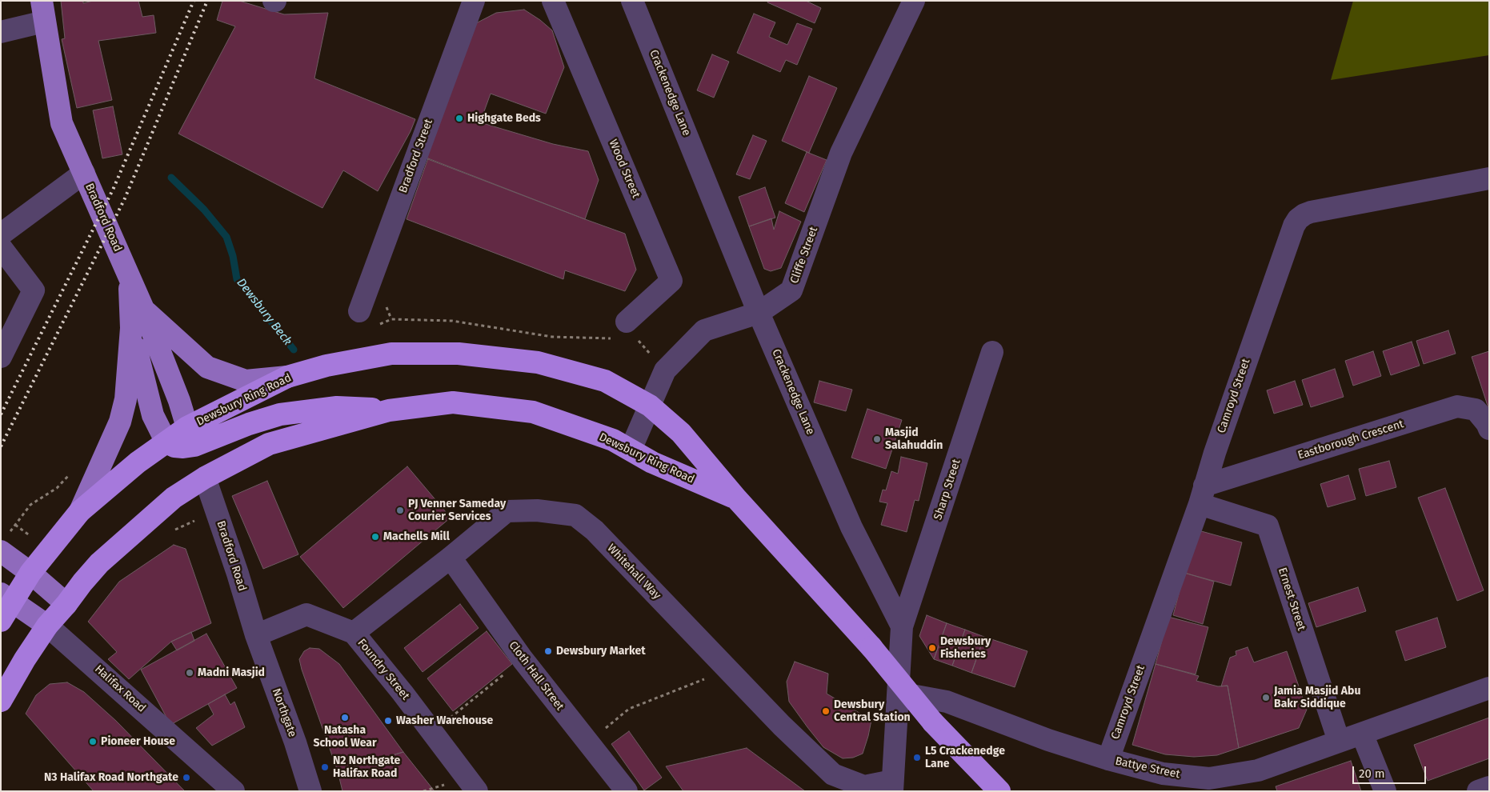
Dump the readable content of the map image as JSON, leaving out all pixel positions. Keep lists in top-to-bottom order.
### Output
{
  "streets": {
    "highway": ["Dewsbury Ring Road"],
    "main road": ["Bradford Road", "Halifax Road"],
    "street": [
      "Crackenedge Lane",
      "Bradford Street",
      "Wood Street",
      "Cliffe Street",
      "Camroyd Street",
      "Eastborough Crescent",
      "Sharp Street",
      "Whitehall Way",
      "Ernest Street",
      "Foundry Street",
      "Cloth Hall Street",
      "Northgate",
      "Battye Street"
    ]
  },
  "crossings": [
    ["Crackenedge Lane", "Cliffe Street"],
    ["Crackenedge Lane", "Sharp Street"],
    ["Crackenedge Lane", "Whitehall Way"],
    ["Crackenedge Lane", "Battye Street"],
    ["Bradford Road", "Dewsbury Ring Road"],
    ["Bradford Road", "Foundry Street"],
    ["Bradford Road", "Northgate"],
    ["Cliffe Street", "Dewsbury Ring Road"],
    ["Camroyd Street", "Eastborough Crescent"],
    ["Camroyd Street", "Ernest Street"],
    ["Camroyd Street", "Battye Street"],
    ["Dewsbury Ring Road", "Halifax Road"],
    ["Eastborough Crescent", "Ernest Street"],
    ["Whitehall Way", "Foundry Street"],
    ["Whitehall Way", "Cloth Hall Street"],
    ["Ernest Street", "Battye Street"],
    ["Foundry Street", "Northgate"]
  ],
  "water": ["Dewsbury Beck"],
  "places": [
    "Highgate Beds",
    "Masjid Salahuddin",
    "PJ Venner Sameday Courier Services",
    "Machells Mill",
    "Dewsbury Fisheries",
    "Dewsbury Market",
    "Madni Masjid",
    "Jamia Masjid Abu Bakr Siddique",
    "Dewsbury Central Station",
    "Natasha School Wear",
    "Washer Warehouse",
    "Pioneer House",
    "L5 Crackenedge Lane",
    "N2 Northgate Halifax Road",
    "N3 Halifax Road Northgate"
  ],
  "scale_bar": "20 m"
}
